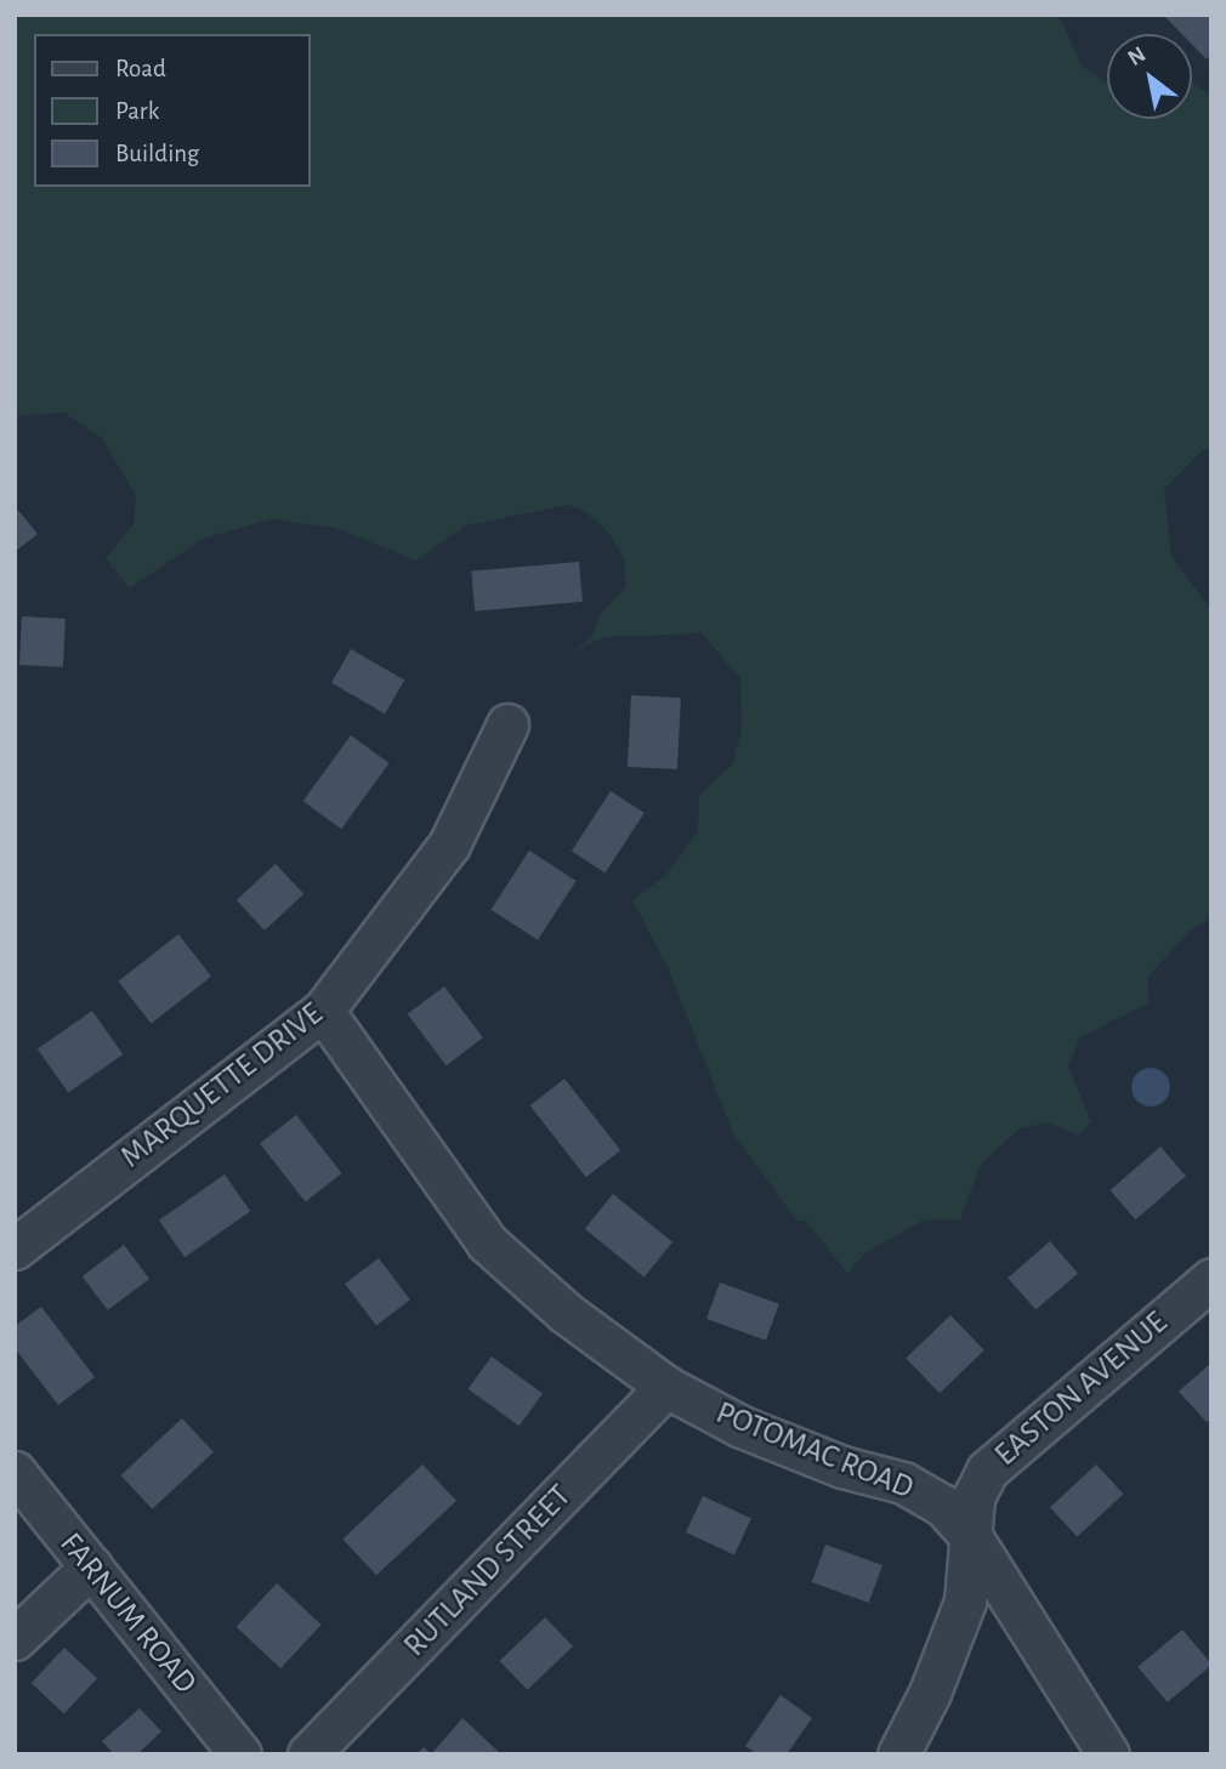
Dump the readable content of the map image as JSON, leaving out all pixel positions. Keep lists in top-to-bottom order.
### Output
{
  "streets": {
    "street": [
      "MARQUETTE DRIVE",
      "EASTON AVENUE",
      "POTOMAC ROAD",
      "RUTLAND STREET",
      "FARNUM ROAD"
    ]
  },
  "crossings": [
    ["MARQUETTE DRIVE", "POTOMAC ROAD"],
    ["EASTON AVENUE", "POTOMAC ROAD"],
    ["POTOMAC ROAD", "RUTLAND STREET"]
  ],
  "legend": ["Road", "Park", "Building"],
  "north": "top left"
}
